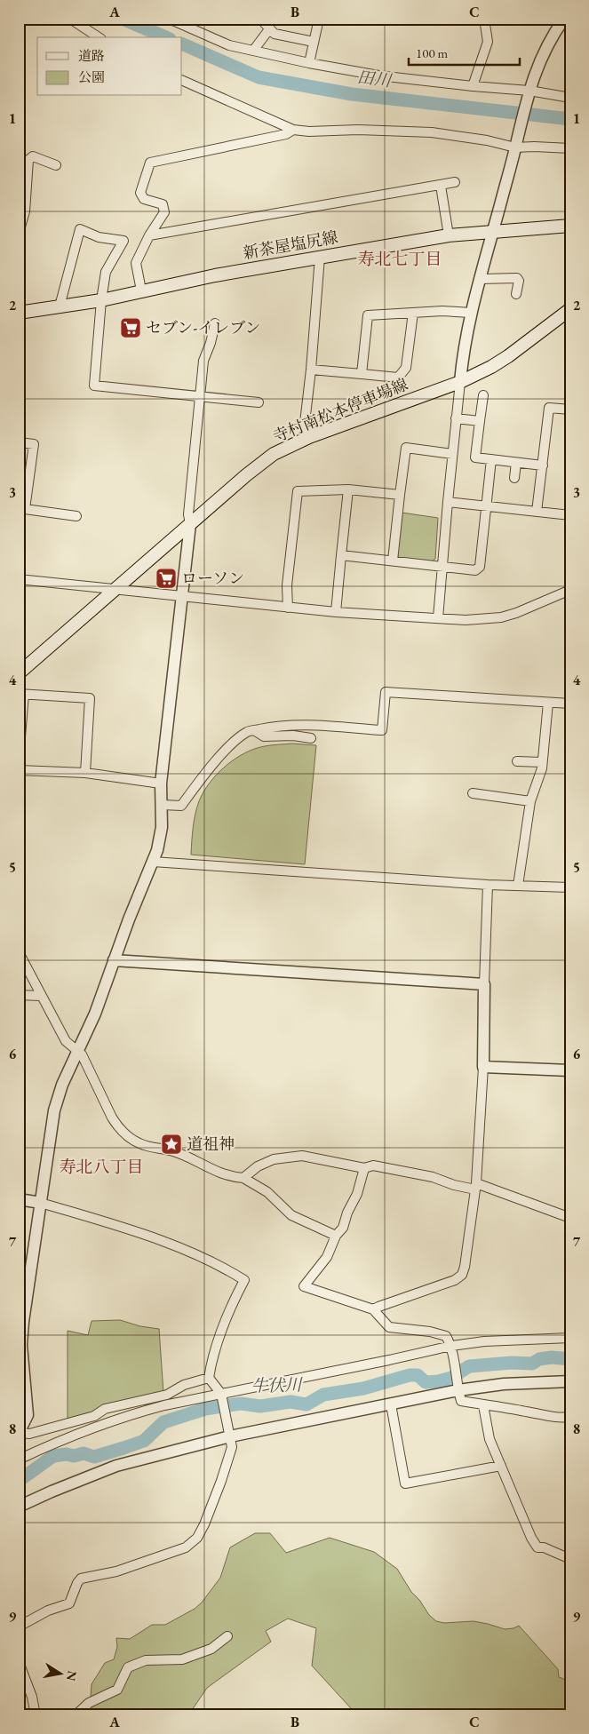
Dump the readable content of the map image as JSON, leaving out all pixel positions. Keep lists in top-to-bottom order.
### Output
{
  "streets": {
    "main road": ["新茶屋塩尻線", "寺村南松本停車場線"]
  },
  "districts": ["寿北七丁目", "寿北八丁目"],
  "water": ["田川", "牛伏川"],
  "places": {
    "supermarket": ["セブン-イレブン", "ローソン"],
    "place": ["道祖神"]
  },
  "legend": ["道路", "公園"],
  "scale_bar": "100 m",
  "north": "right",
  "grid": {
    "columns": ["A", "B", "C"],
    "rows": [
      "1",
      "2",
      "3",
      "4",
      "5",
      "6",
      "7",
      "8",
      "9"
    ]
  }
}
